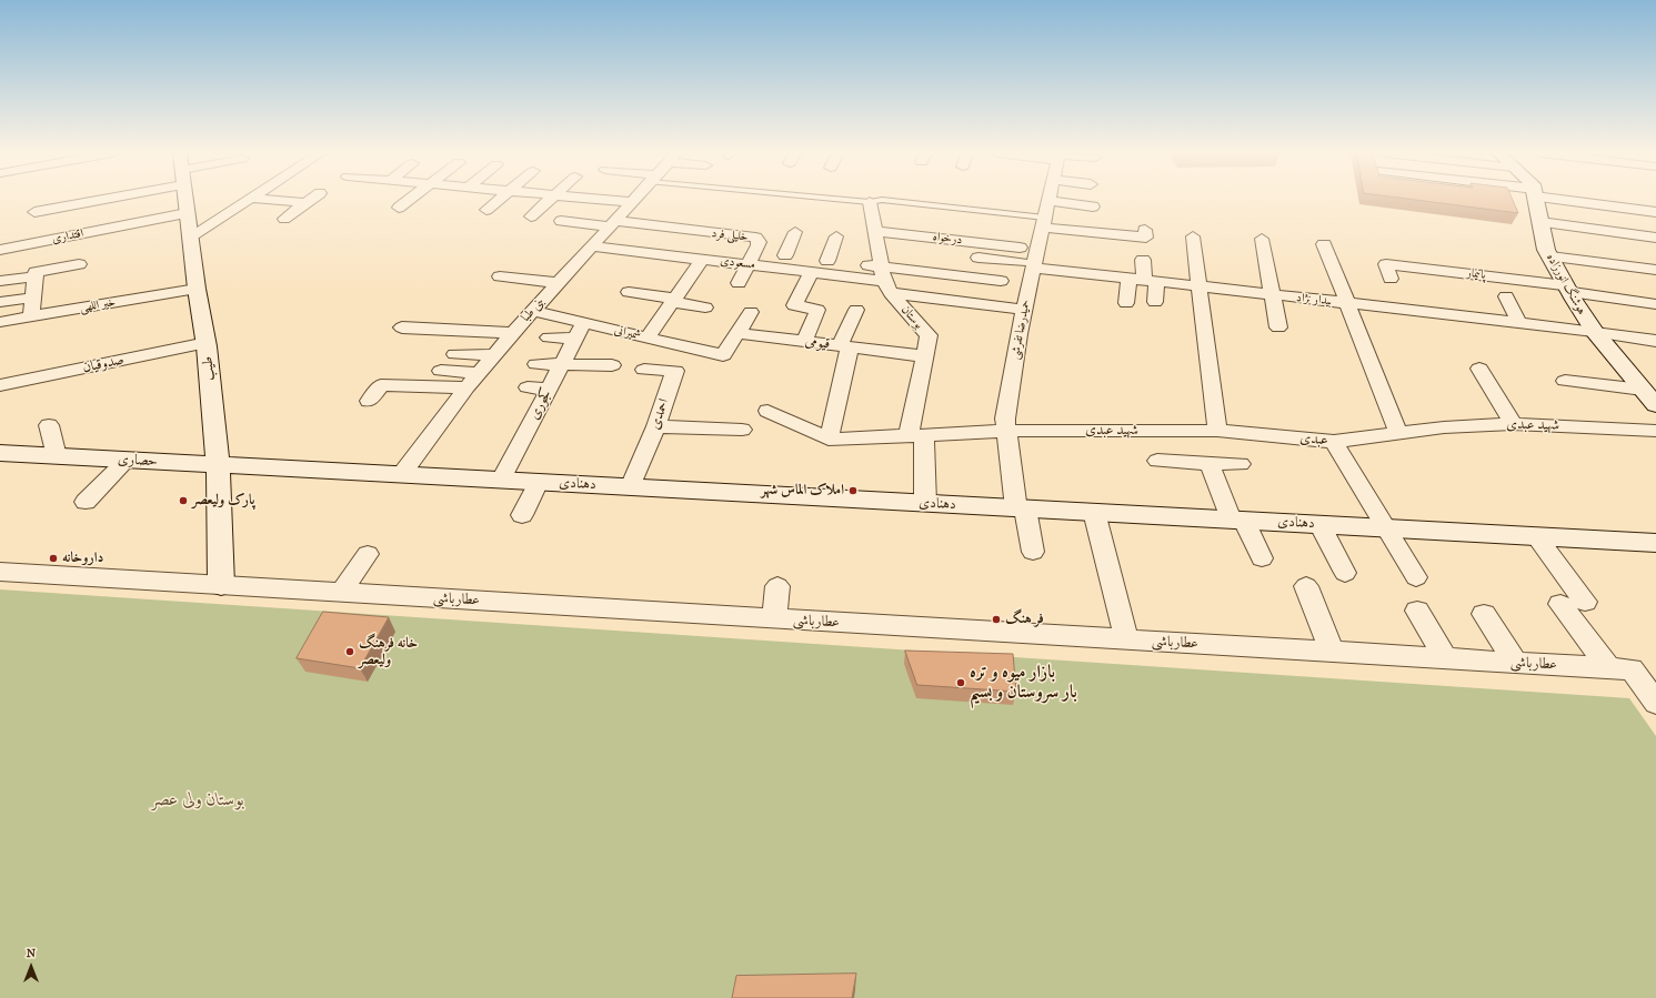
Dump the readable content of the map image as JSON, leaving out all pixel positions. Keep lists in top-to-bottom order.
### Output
{
  "streets": {
    "main road": [
      "هوشنگ انورزاده",
      "طیب",
      "حصاری",
      "دهنادی"
    ],
    "street": [
      "خلیلی فرد",
      "اقتداری",
      "درخواه",
      "مسعودی",
      "پاتیمار",
      "بیدار نژاد",
      "خیر اللهی",
      "بنی طبا",
      "بوستان",
      "حمیدرضا تفرشی",
      "شمیرانی",
      "قیومی",
      "صدوقیان",
      "کجوری",
      "احمدی",
      "شهید عبدی",
      "عبدی",
      "عطارباشی"
    ]
  },
  "crossings": [
    ["خلیلی فرد", "مسعودی"],
    ["خلیلی فرد", "بنی طبا"],
    ["خلیلی فرد", "بوستان"],
    ["اقتداری", "طیب"],
    ["مسعودی", "بنی طبا"],
    ["مسعودی", "بوستان"],
    ["پاتیمار", "هوشنگ انورزاده"],
    ["هوشنگ انورزاده", "بیدار نژاد"],
    ["بیدار نژاد", "حمیدرضا تفرشی"],
    ["خیر اللهی", "طیب"],
    ["بنی طبا", "شمیرانی"],
    ["بنی طبا", "دهنادی"],
    ["بوستان", "قیومی"],
    ["بوستان", "دهنادی"],
    ["حمیدرضا تفرشی", "شهید عبدی"],
    ["حمیدرضا تفرشی", "دهنادی"],
    ["شمیرانی", "قیومی"],
    ["صدوقیان", "طیب"],
    ["طیب", "حصاری"],
    ["طیب", "دهنادی"],
    ["طیب", "عطارباشی"],
    ["کجوری", "دهنادی"],
    ["احمدی", "دهنادی"],
    ["شهید عبدی", "عبدی"],
    ["حصاری", "دهنادی"]
  ],
  "parks": ["بوستان ولی عصر"],
  "places": [
    "املاک الماس شهر",
    "پارک ولیعصر",
    "داروخانه",
    "فر هنگ",
    "خانه فرهنگ ولیعصر",
    "بازار میوه و تره بار سروستان و بسیم"
  ],
  "north": "top"
}
